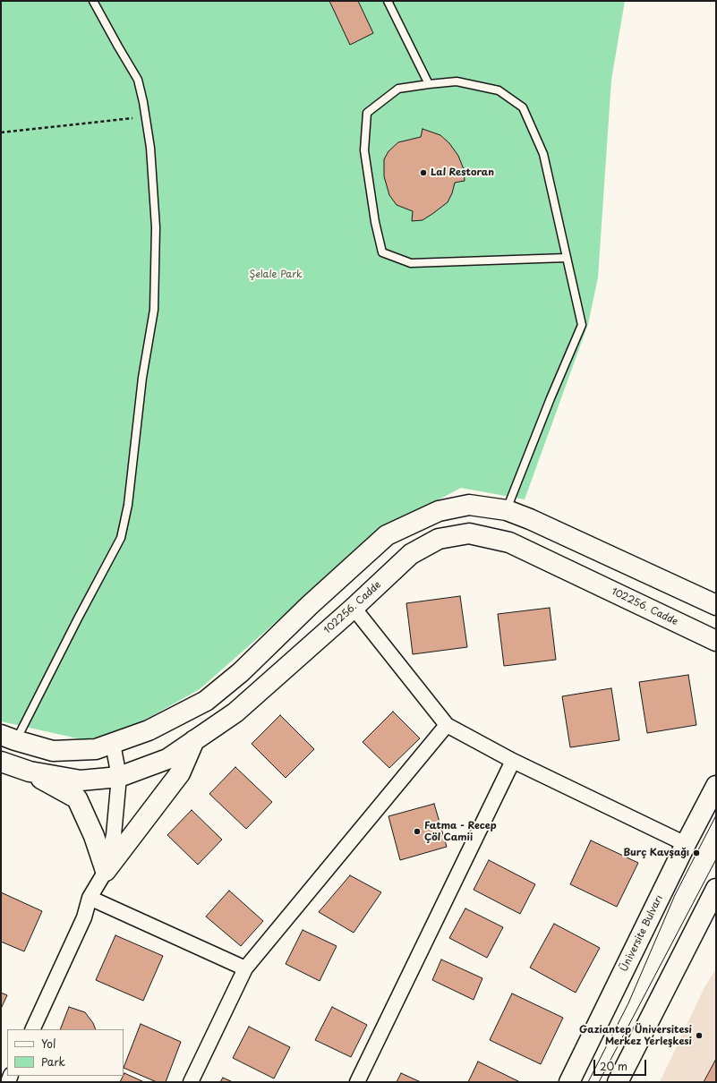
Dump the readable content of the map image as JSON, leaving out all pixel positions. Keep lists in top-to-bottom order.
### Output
{
  "streets": {
    "street": ["102256. Cadde", "Üniversite Bulvarı"]
  },
  "parks": ["Şelale Park"],
  "places": [
    "Lal Restoran",
    "Fatma - Recep Çöl Camii",
    "Burç Kavşağı",
    "Gaziantep Üniversitesi Merkez Yerleşkesi"
  ],
  "legend": ["Yol", "Park"],
  "scale_bar": "20 m"
}
